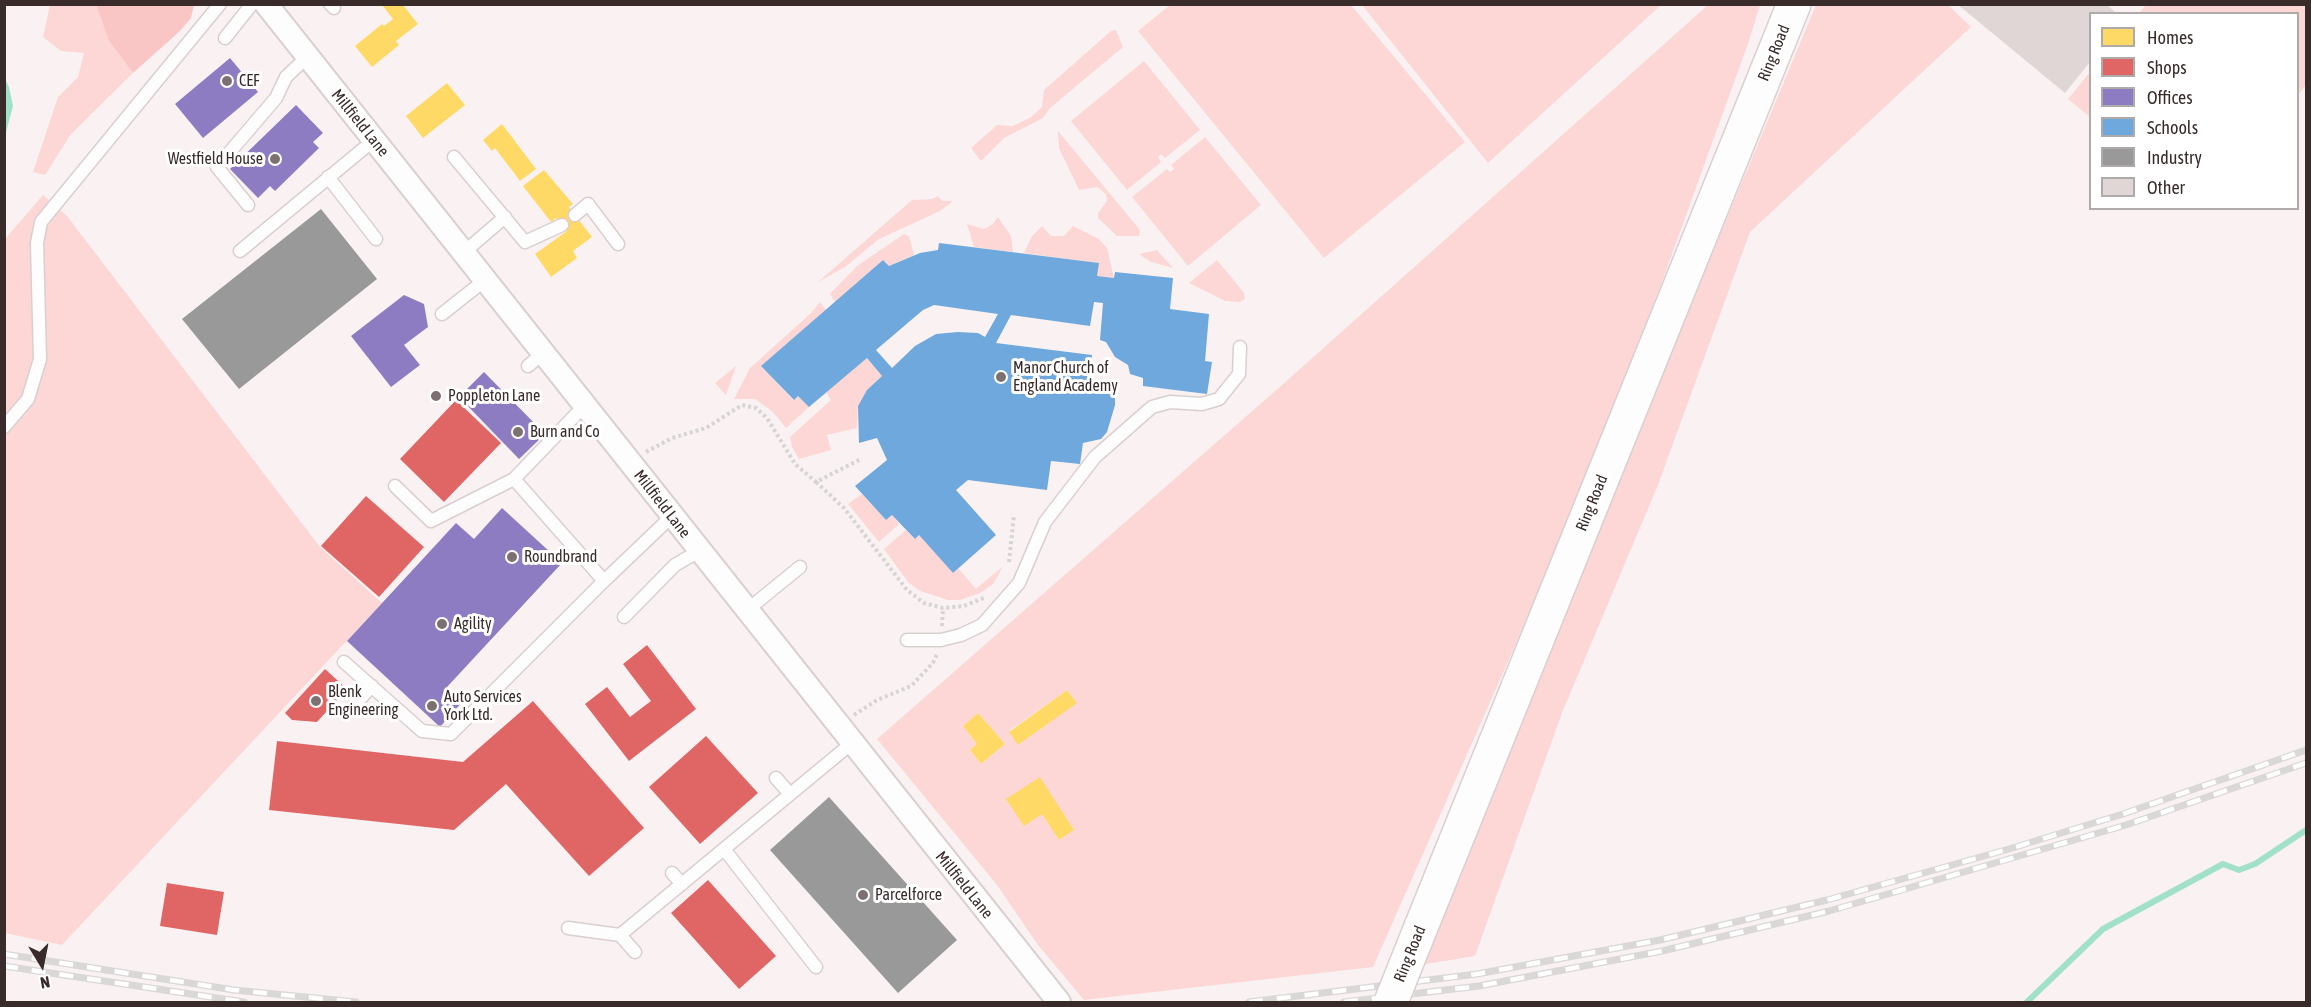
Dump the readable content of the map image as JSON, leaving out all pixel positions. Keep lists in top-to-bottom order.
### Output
{
  "streets": {
    "highway": ["Ring Road"],
    "street": ["Millfield Lane"]
  },
  "places": [
    "CEF",
    "Westfield House",
    "Manor Church of England Academy",
    "Poppleton Lane",
    "Burn and Co",
    "Roundbrand",
    "Agility",
    "Blenk Engineering",
    "Auto Services York Ltd.",
    "Parcelforce"
  ],
  "legend": [
    "Homes",
    "Shops",
    "Offices",
    "Schools",
    "Industry",
    "Other"
  ],
  "north": "bottom"
}
